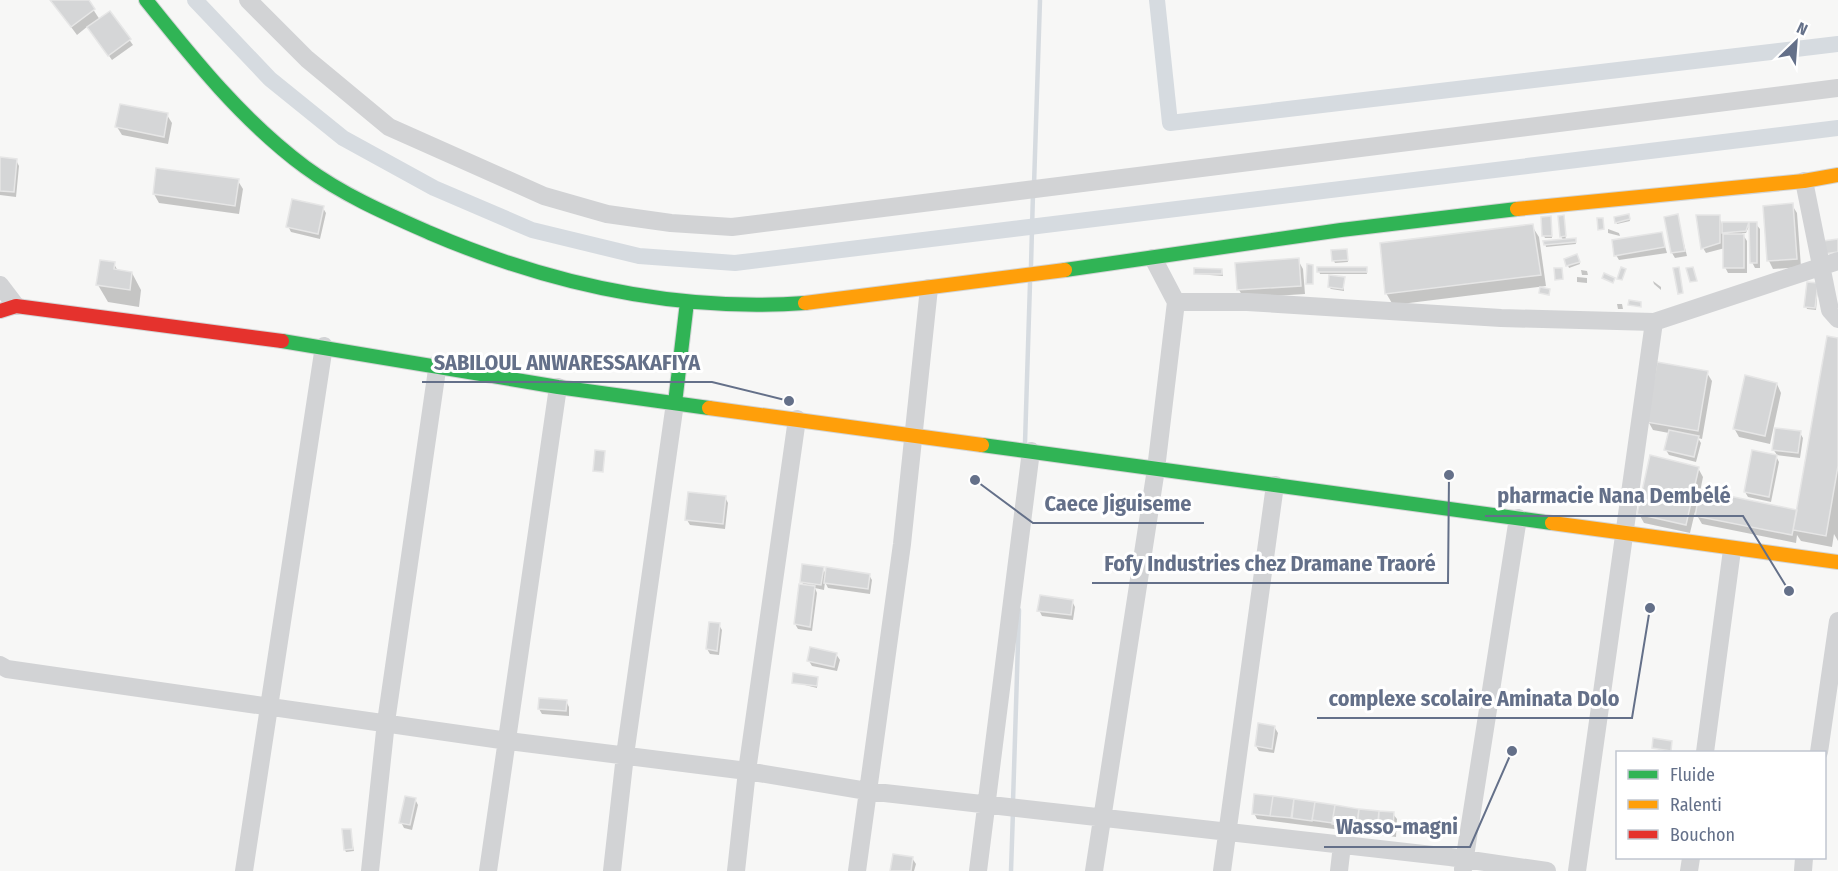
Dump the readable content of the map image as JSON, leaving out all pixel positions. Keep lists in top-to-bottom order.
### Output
{
  "places": [
    "SABILOUL ANWARESSAKAFIYA",
    "Fofy Industries chez Dramane Traoré",
    "Caece Jiguiseme",
    "pharmacie Nana Dembélé",
    "complexe scolaire Aminata Dolo",
    "Wasso-magni"
  ],
  "legend": ["Fluide", "Ralenti", "Bouchon"],
  "north": "top right"
}
